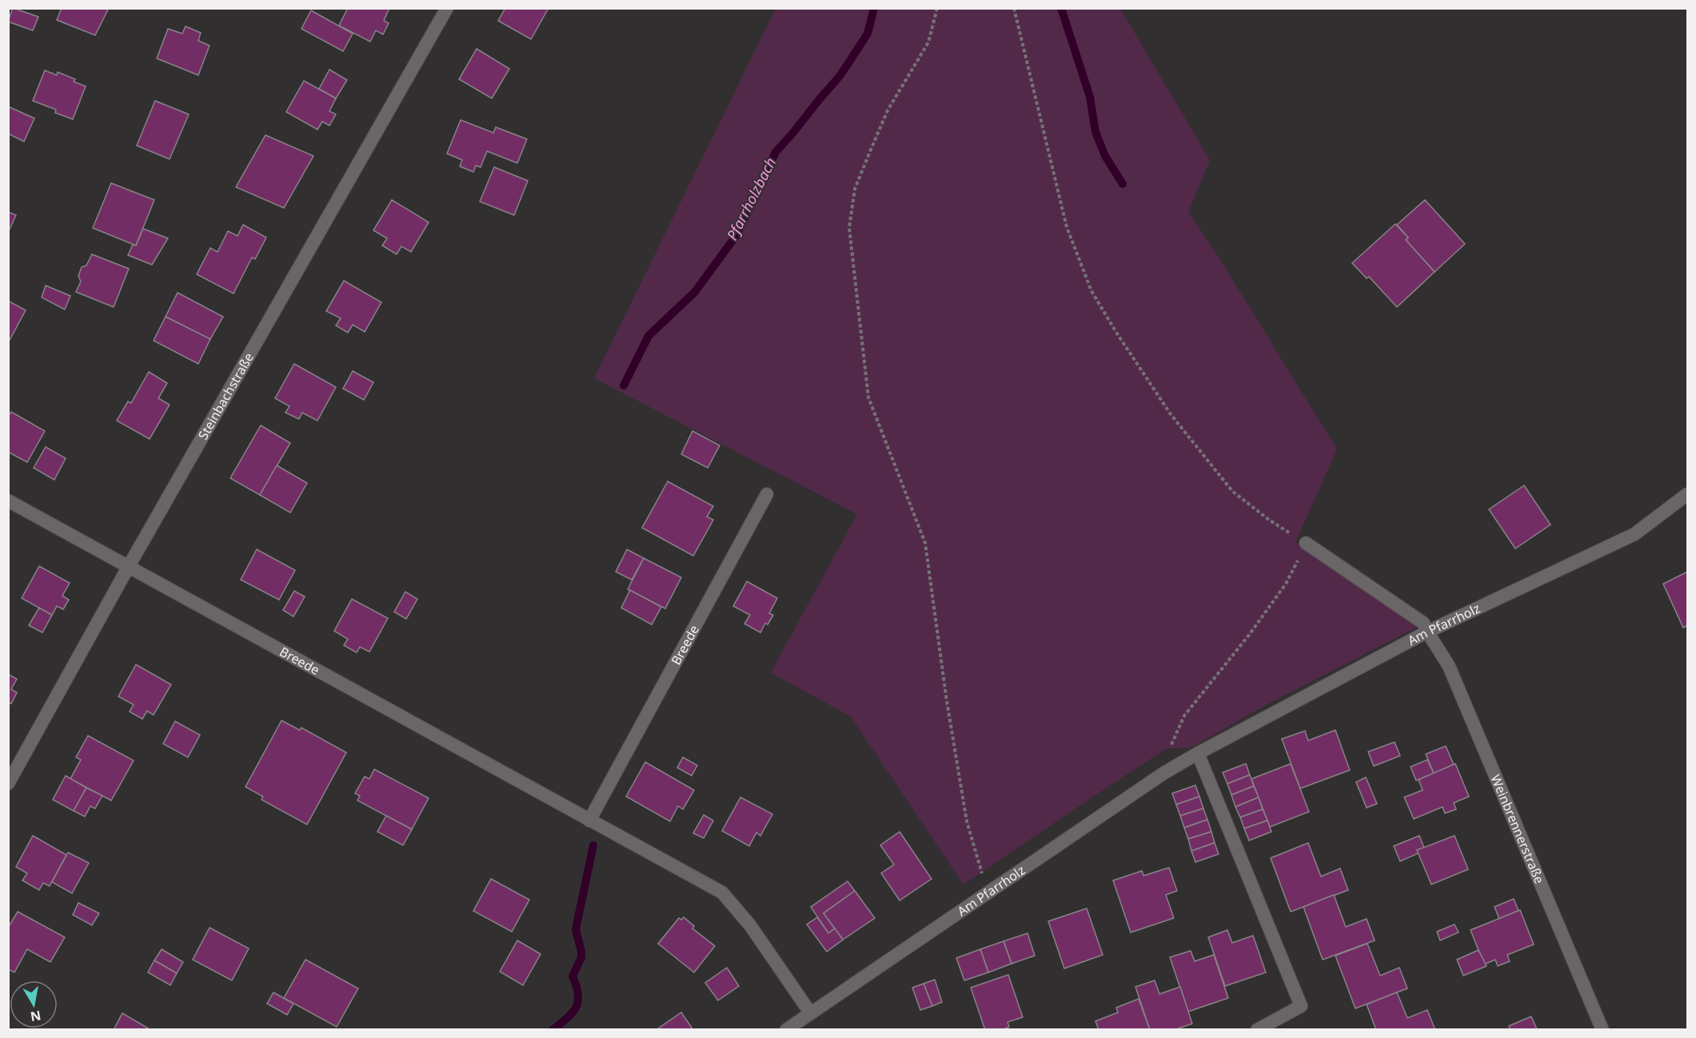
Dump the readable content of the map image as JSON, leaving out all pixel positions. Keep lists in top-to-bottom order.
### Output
{
  "streets": {
    "street": [
      "Steinbachstraße",
      "Am Pfarrholz",
      "Breede",
      "Weinbrennerstraße"
    ]
  },
  "crossings": [
    ["Steinbachstraße", "Breede"],
    ["Am Pfarrholz", "Breede"],
    ["Am Pfarrholz", "Weinbrennerstraße"]
  ],
  "water": ["Pfarrholzbach"],
  "north": "bottom"
}
